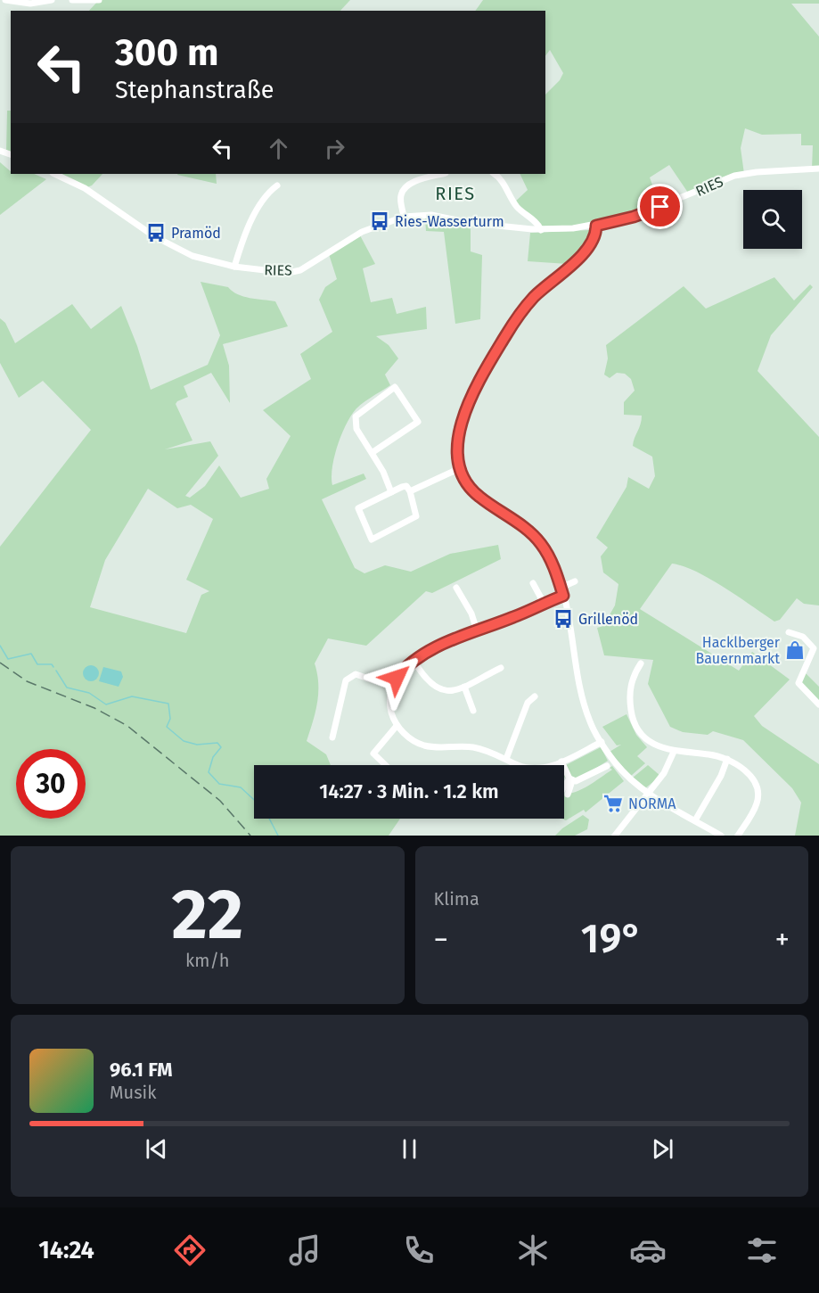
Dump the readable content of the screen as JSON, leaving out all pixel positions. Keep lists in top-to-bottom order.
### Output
{
  "streets": {
    "street": ["RIES"]
  },
  "districts": ["RIES"],
  "places": {
    "bus stop": ["Ries-Wasserturm", "Pramöd", "Grillenöd"],
    "shop": ["Hacklberger Bauernmarkt"],
    "supermarket": ["NORMA"]
  },
  "page": {
    "turn": ["300 m", "Stephanstraße"],
    "limit": "30",
    "trip": "14:27 · 3 Min. · 1.2 km",
    "tile": [
      ["22", "km/h"],
      "Klima"
    ],
    "heat": ["−", "19°", "+"],
    "song": ["96.1 FM", "Musik"],
    "tabs": "14:24"
  }
}
